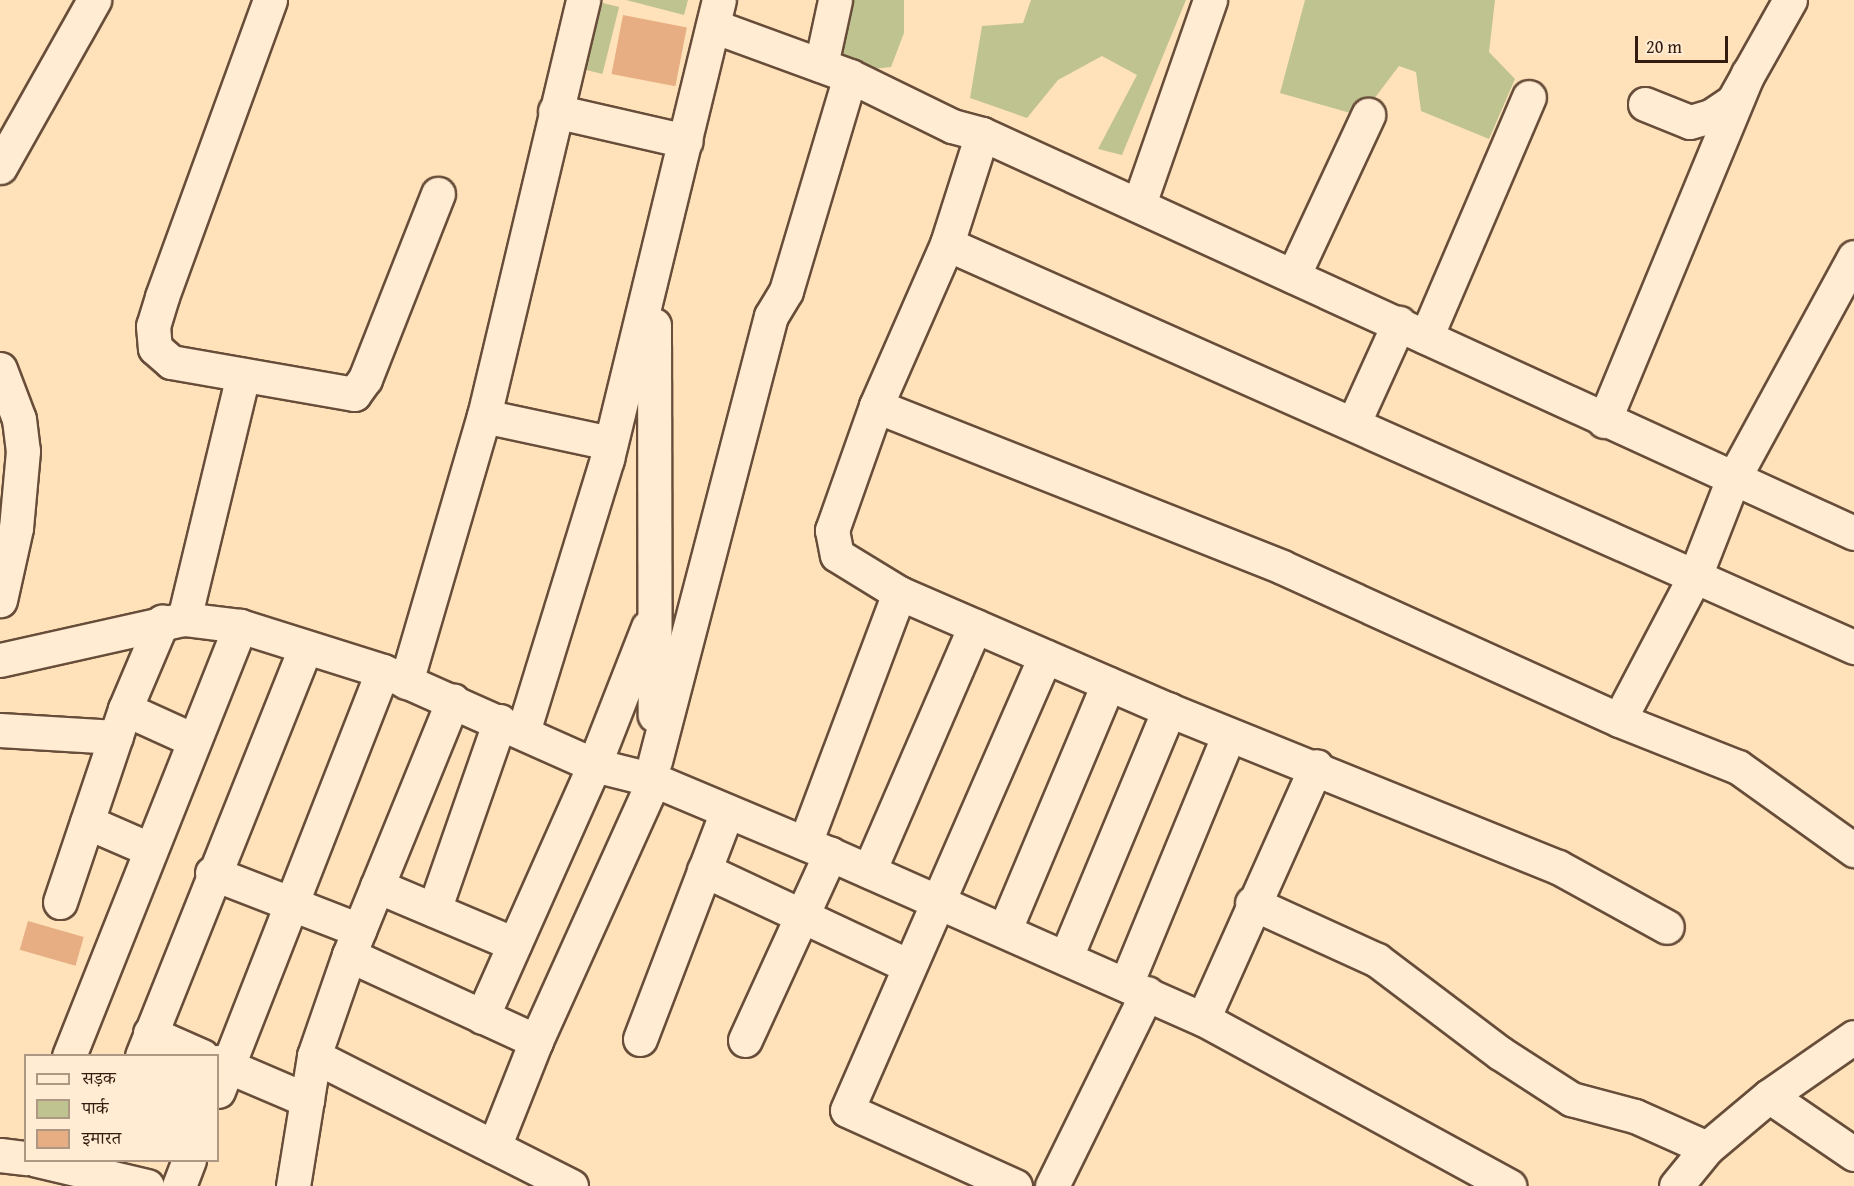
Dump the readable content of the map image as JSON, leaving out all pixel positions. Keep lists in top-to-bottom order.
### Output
{
  "legend": ["सड़क", "पार्क", "इमारत"],
  "scale_bar": "20 m"
}
